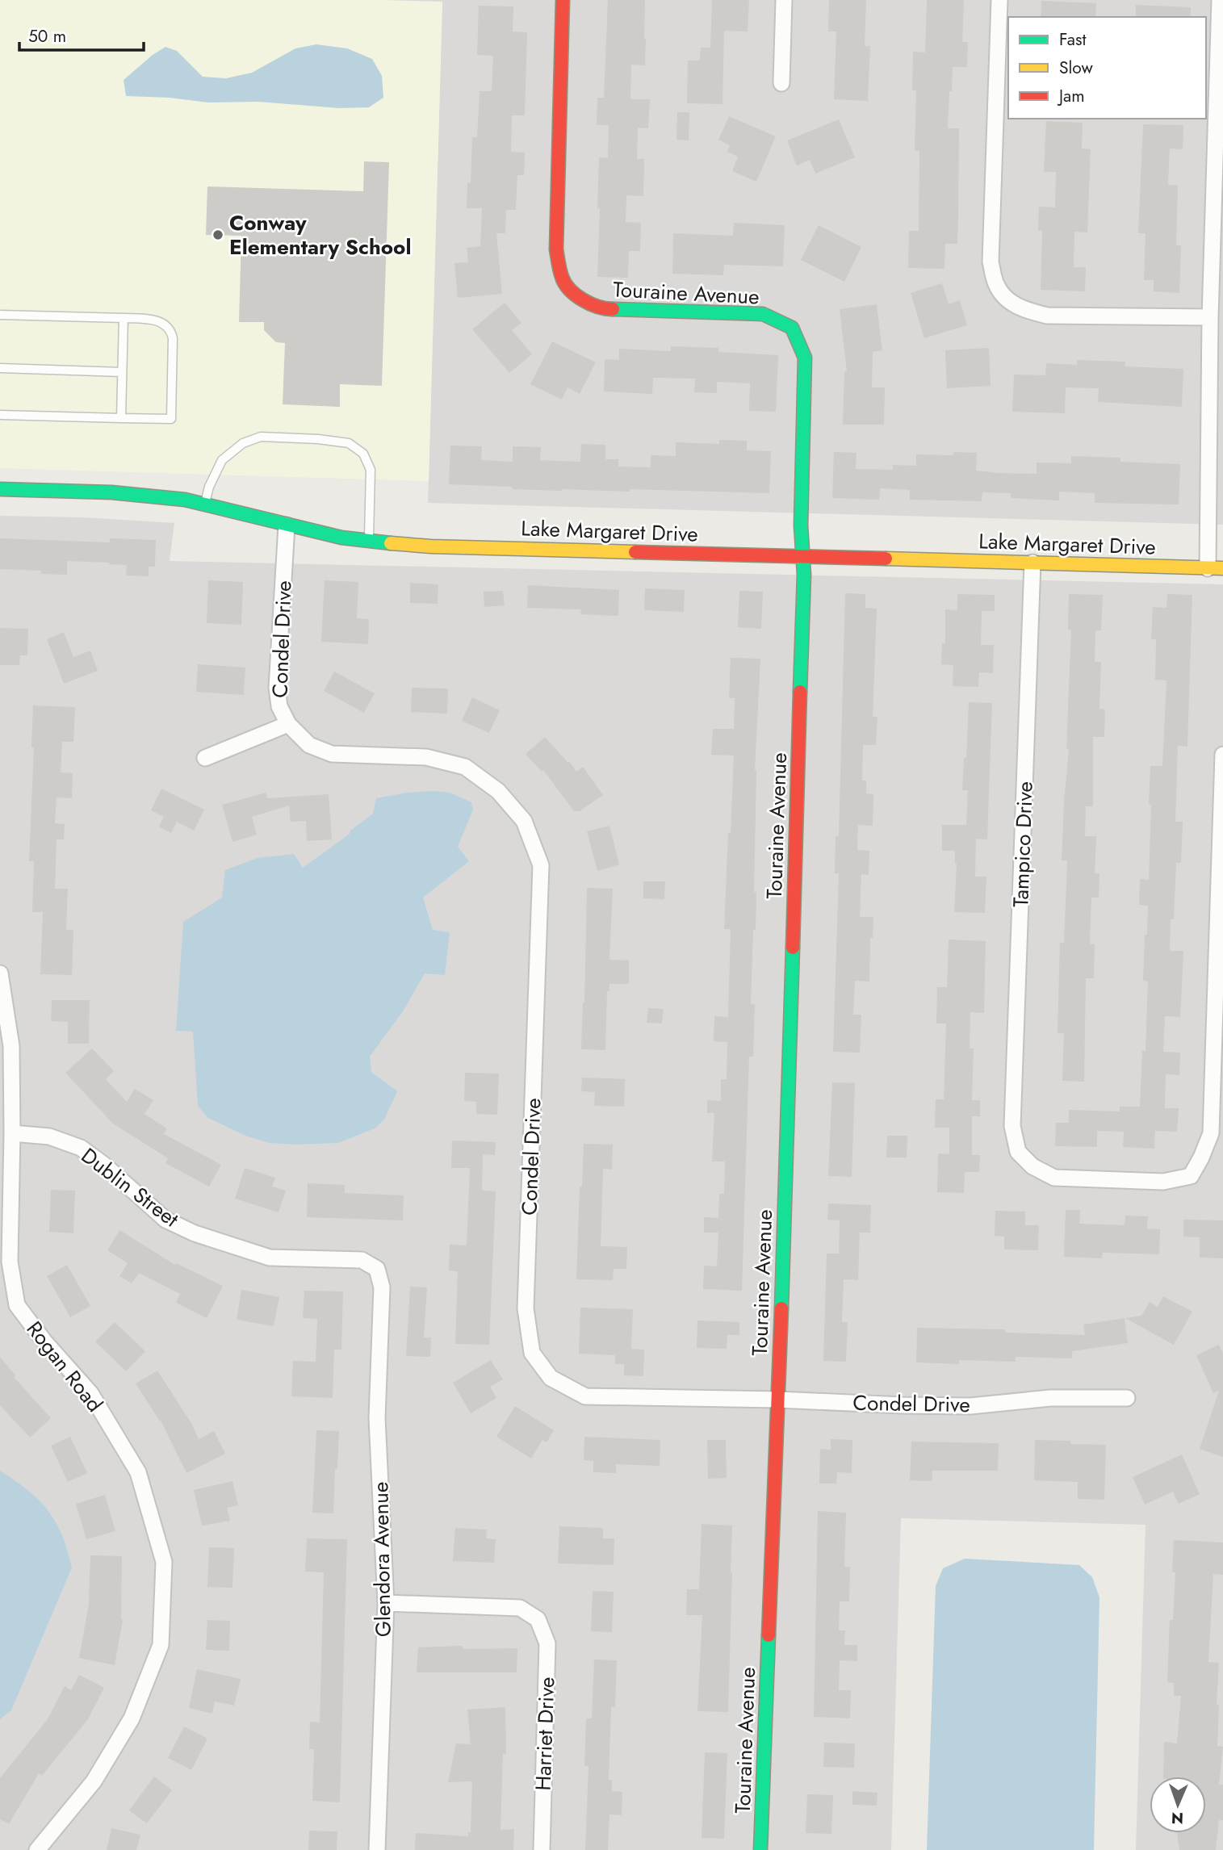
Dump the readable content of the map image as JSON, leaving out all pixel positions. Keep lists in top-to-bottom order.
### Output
{
  "streets": {
    "street": [
      "Touraine Avenue",
      "Lake Margaret Drive",
      "Condel Drive",
      "Tampico Drive",
      "Dublin Street",
      "Rogan Road",
      "Glendora Avenue",
      "Harriet Drive"
    ]
  },
  "crossings": [
    ["Touraine Avenue", "Lake Margaret Drive"],
    ["Touraine Avenue", "Condel Drive"],
    ["Lake Margaret Drive", "Condel Drive"],
    ["Lake Margaret Drive", "Tampico Drive"],
    ["Dublin Street", "Rogan Road"],
    ["Dublin Street", "Glendora Avenue"],
    ["Glendora Avenue", "Harriet Drive"]
  ],
  "places": ["Conway Elementary School"],
  "legend": ["Fast", "Slow", "Jam"],
  "scale_bar": "50 m",
  "north": "bottom"
}
